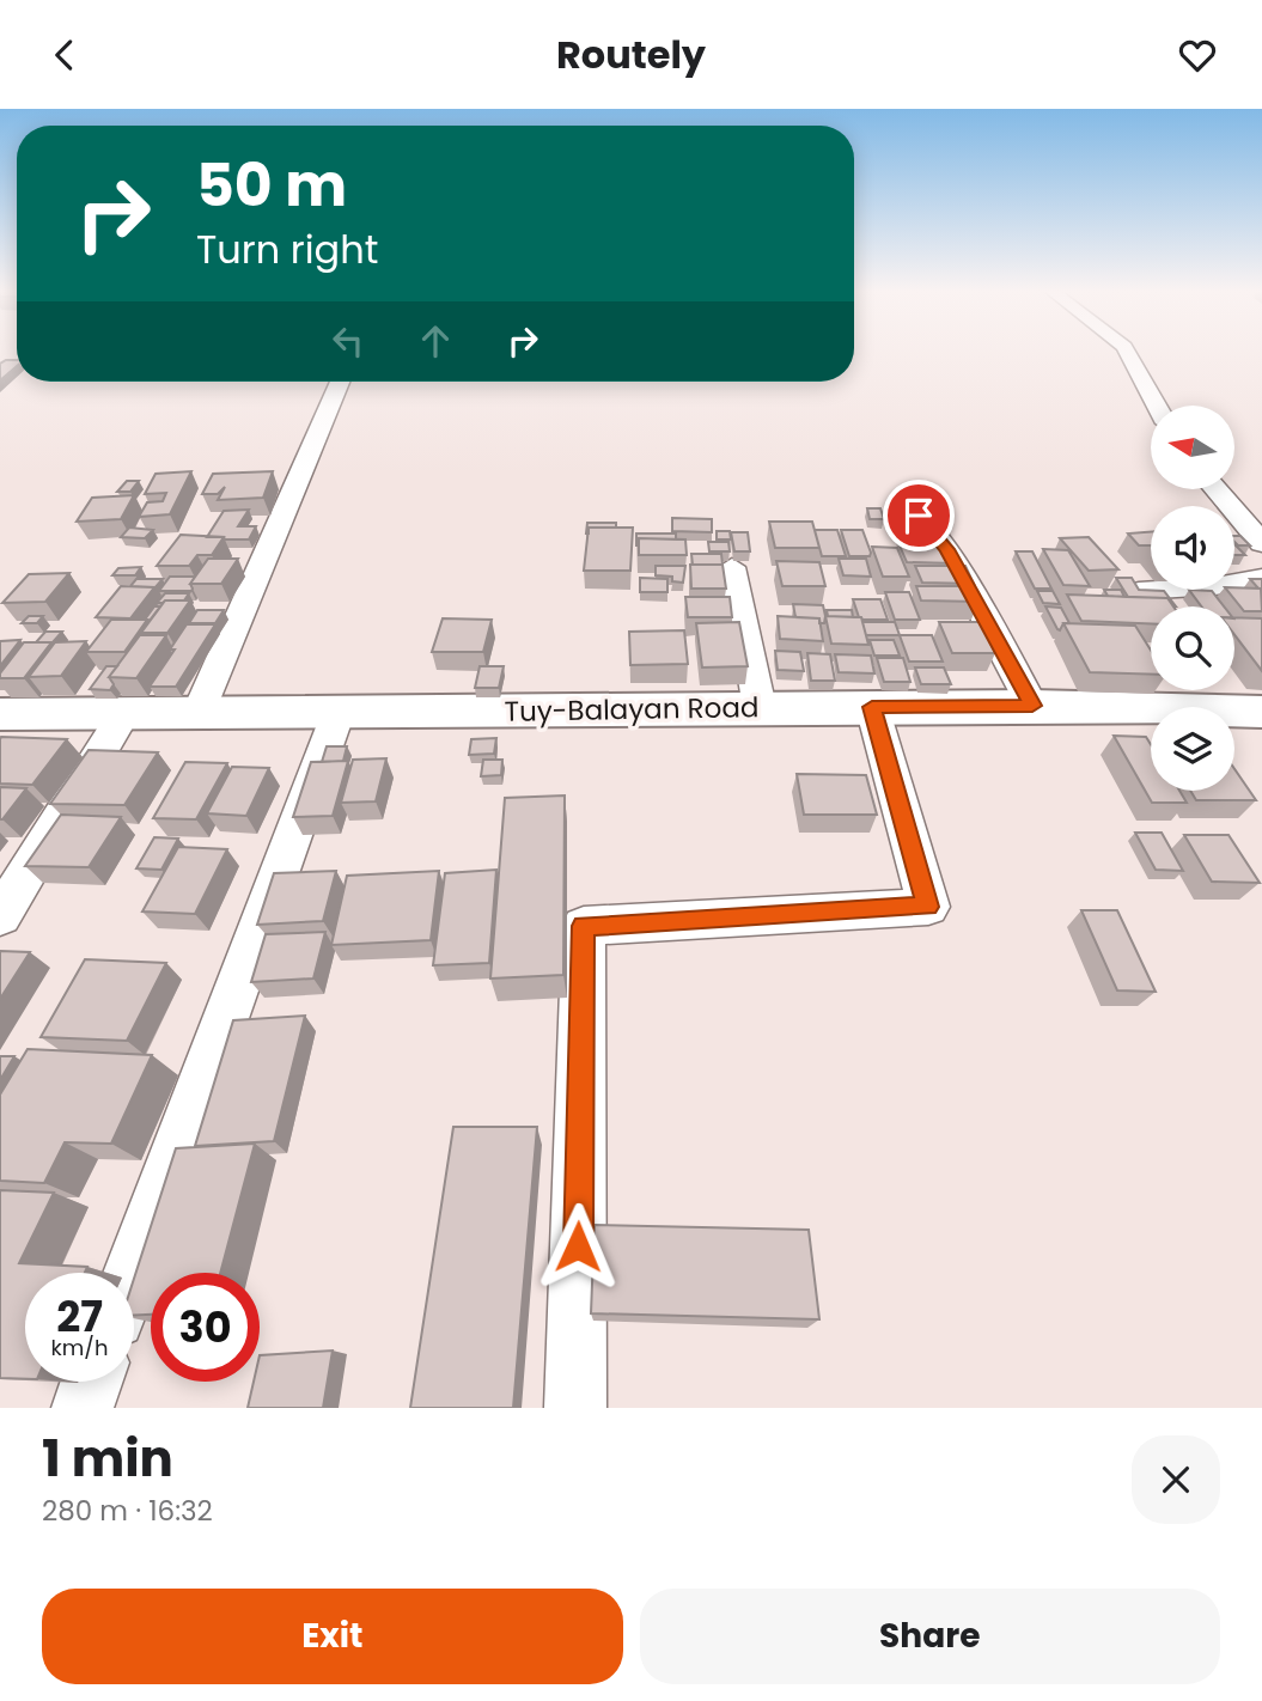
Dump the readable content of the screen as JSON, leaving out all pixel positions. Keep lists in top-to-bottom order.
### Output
{
  "streets": {
    "main road": ["Tuy-Balayan Road"]
  },
  "north": "left",
  "page": {
    "header": "Routely",
    "turn": ["50 m", "Turn right"],
    "speed": "27 km/h",
    "limit": "30",
    "heading": ["1 min", "280 m · 16:32"],
    "buttons": ["Exit", "Share"]
  }
}
